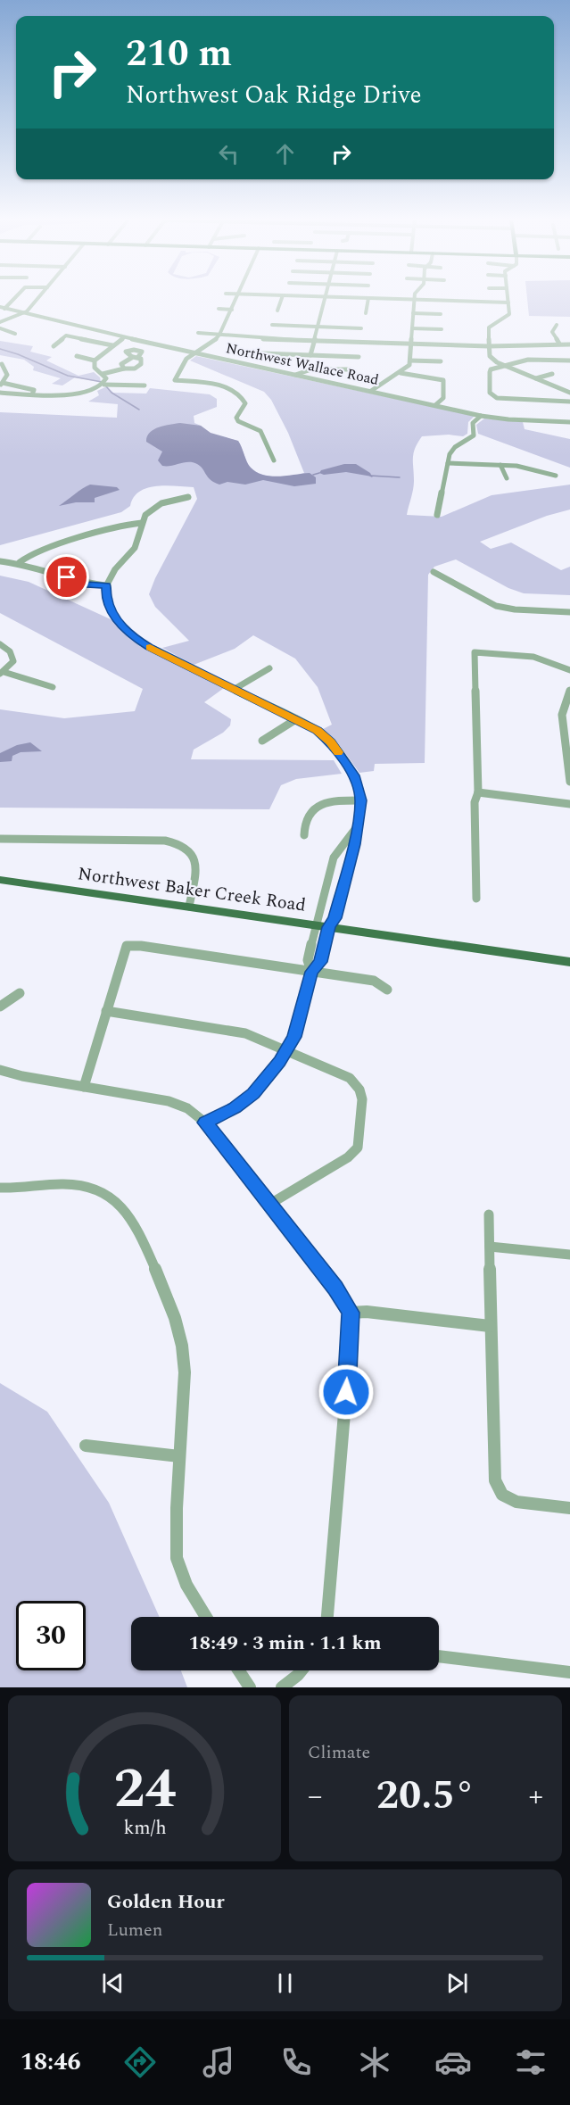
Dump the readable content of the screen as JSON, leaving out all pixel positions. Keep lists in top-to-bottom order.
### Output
{
  "streets": {
    "main road": ["Northwest Baker Creek Road"],
    "street": ["Northwest Wallace Road"]
  },
  "page": {
    "turn": ["210 m", "Northwest Oak Ridge Drive"],
    "limit": "30",
    "trip": "18:49 · 3 min · 1.1 km",
    "tile": "Climate",
    "heat": ["−", "20.5°", "+"],
    "song": ["Golden Hour", "Lumen"],
    "tabs": "18:46",
    "gauge": ["24", "km/h"]
  }
}
